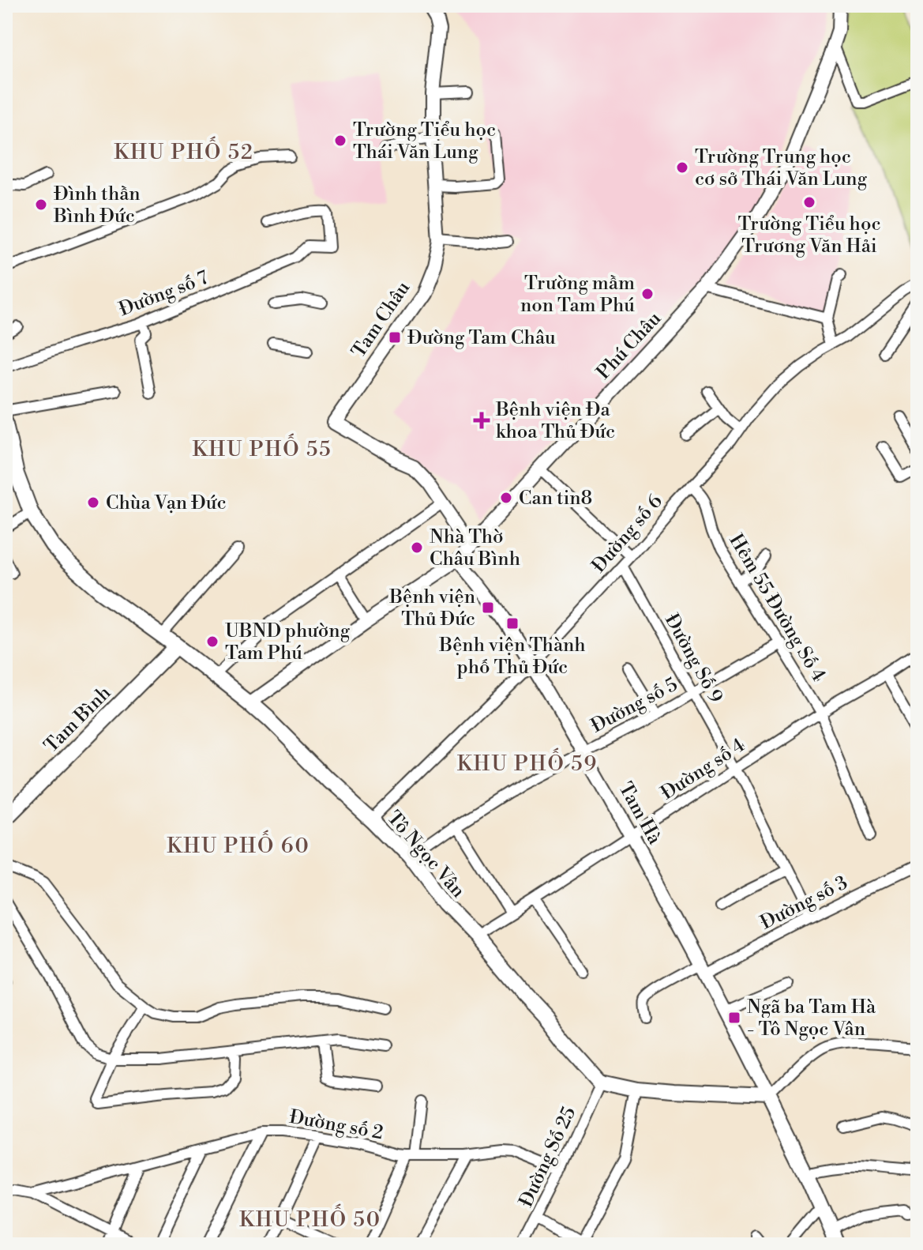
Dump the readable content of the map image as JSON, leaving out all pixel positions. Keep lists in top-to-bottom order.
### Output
{
  "streets": {
    "main road": ["Tam Bình", "Tô Ngọc Vân"],
    "street": [
      "Đường số 7",
      "Tam Châu",
      "Phú Châu",
      "Đường số 6",
      "Hẻm 55 Đường Số 4",
      "Đường Số 9",
      "Đường số 5",
      "Đường số 4",
      "Tam Hà",
      "Đường số 3",
      "Đường số 2",
      "Đường Số 25"
    ]
  },
  "crossings": [
    ["Tam Châu", "Phú Châu"],
    ["Phú Châu", "Tam Hà"],
    ["Phú Châu", "Tô Ngọc Vân"],
    ["Đường số 6", "Hẻm 55 Đường Số 4"],
    ["Đường số 6", "Đường Số 9"],
    ["Đường số 6", "Tam Hà"],
    ["Đường số 6", "Tô Ngọc Vân"],
    ["Hẻm 55 Đường Số 4", "Đường số 5"],
    ["Hẻm 55 Đường Số 4", "Đường số 4"],
    ["Đường Số 9", "Đường số 5"],
    ["Đường Số 9", "Đường số 4"],
    ["Đường Số 9", "Đường số 3"],
    ["Đường số 5", "Tam Hà"],
    ["Đường số 5", "Tô Ngọc Vân"],
    ["Tam Bình", "Tô Ngọc Vân"],
    ["Đường số 4", "Tam Hà"],
    ["Đường số 4", "Tô Ngọc Vân"],
    ["Tam Hà", "Đường số 3"],
    ["Tô Ngọc Vân", "Đường Số 25"],
    ["Đường số 2", "Đường Số 25"]
  ],
  "districts": [
    "KHU PHỐ 52",
    "KHU PHỐ 55",
    "KHU PHỐ 59",
    "KHU PHỐ 60",
    "KHU PHỐ 50"
  ],
  "places": {
    "other": [
      "Trường Tiểu học Thái Văn Lung",
      "Trường Trung học cơ sở Thái Văn Lung",
      "Trường Tiểu học Trương Văn Hải",
      "Đình thần Bình Đức",
      "Trường mầm non Tam Phú",
      "Can tin8",
      "Chùa Vạn Đức",
      "Nhà Thờ Châu Bình",
      "UBND phường Tam Phú"
    ],
    "transit": [
      "Đường Tam Châu",
      "Bệnh viện Thủ Đức",
      "Bệnh viện Thành phố Thủ Đức",
      "Ngã ba Tam Hà - Tô Ngọc Vân"
    ],
    "health": ["Bệnh viện Đa khoa Thủ Đức"]
  }
}
